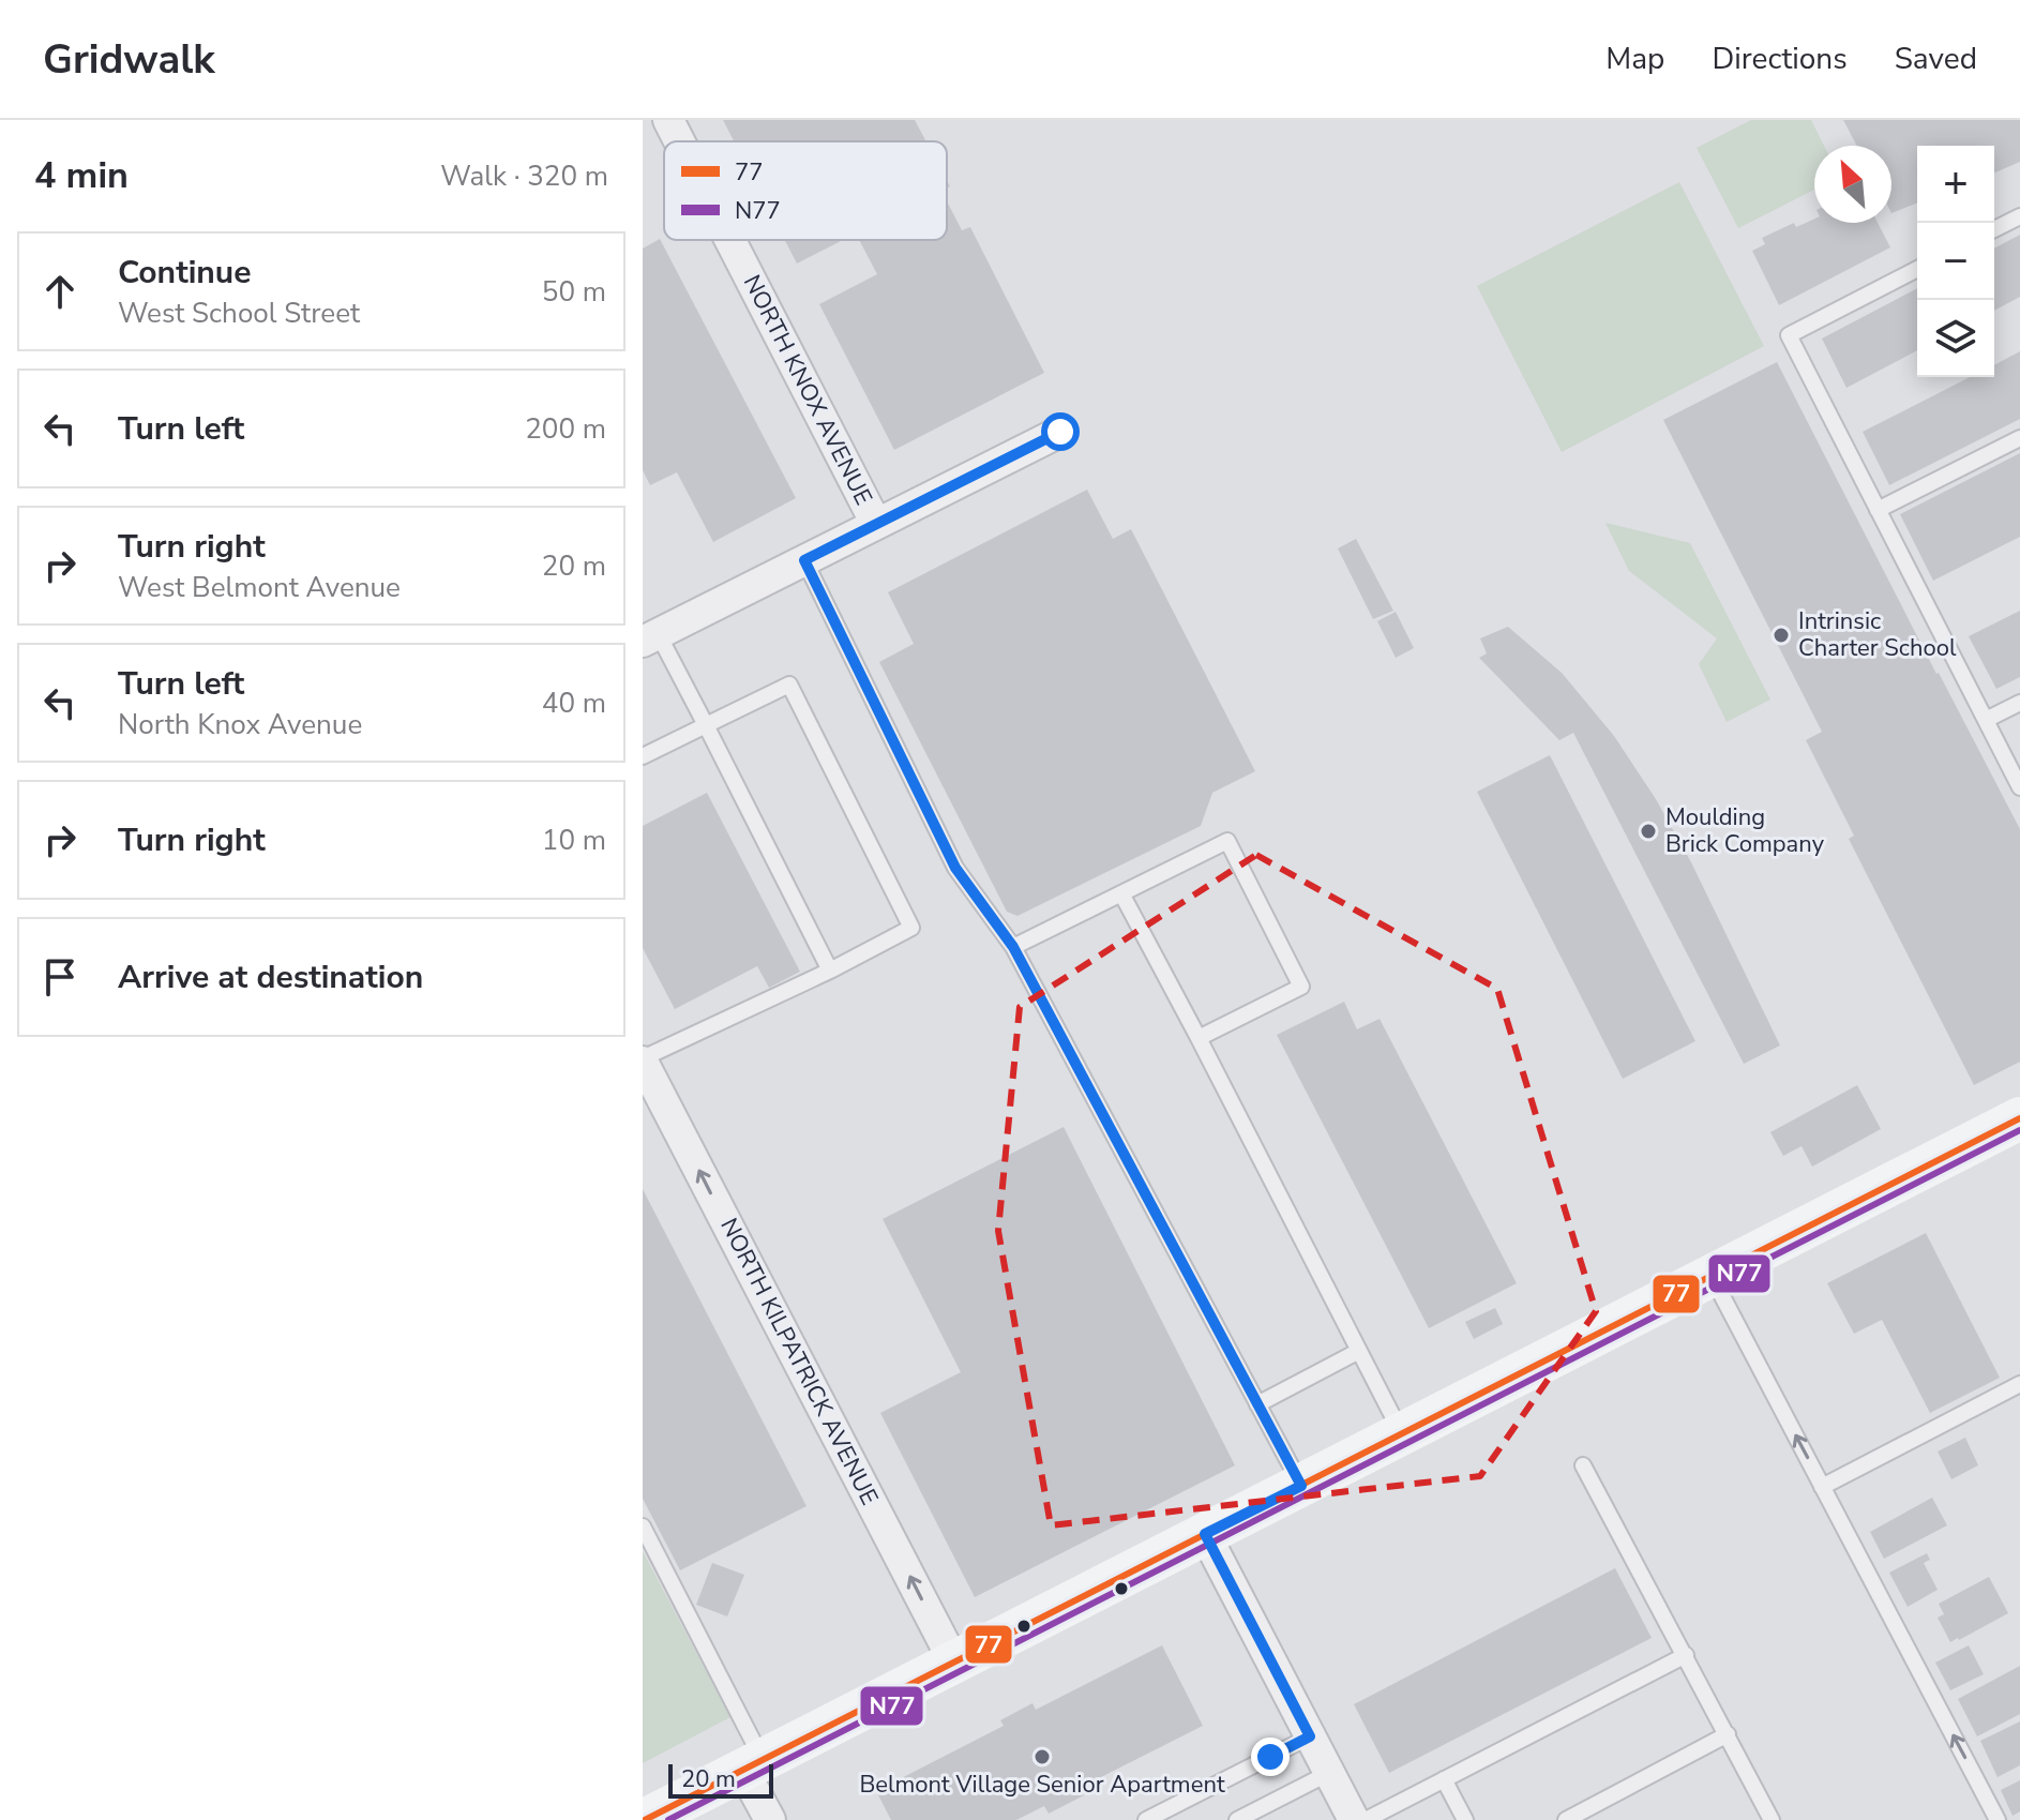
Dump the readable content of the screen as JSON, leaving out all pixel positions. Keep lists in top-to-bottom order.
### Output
{
  "streets": {
    "street": ["NORTH KNOX AVENUE", "NORTH KILPATRICK AVENUE"]
  },
  "one_way": ["NORTH KILPATRICK AVENUE"],
  "places": ["Intrinsic Charter School", "Moulding Brick Company", "Belmont Village Senior Apartment"],
  "lines": ["transit line 77", "transit line N77"],
  "legend": ["77", "N77"],
  "scale_bar": "20 m",
  "north": "top left",
  "page": {
    "header": "Gridwalk",
    "nav": ["Map", "Directions", "Saved"],
    "heading": ["4 min", "Walk · 320 m"],
    "map_buttons": ["+", "−"],
    "list": [
      ["Continue", "West School Street", "50 m"],
      ["Turn left", "200 m"],
      ["Turn right", "West Belmont Avenue", "20 m"],
      ["Turn left", "North Knox Avenue", "40 m"],
      ["Turn right", "10 m"],
      "Arrive at destination"
    ],
    "scale": "20 m"
  }
}
